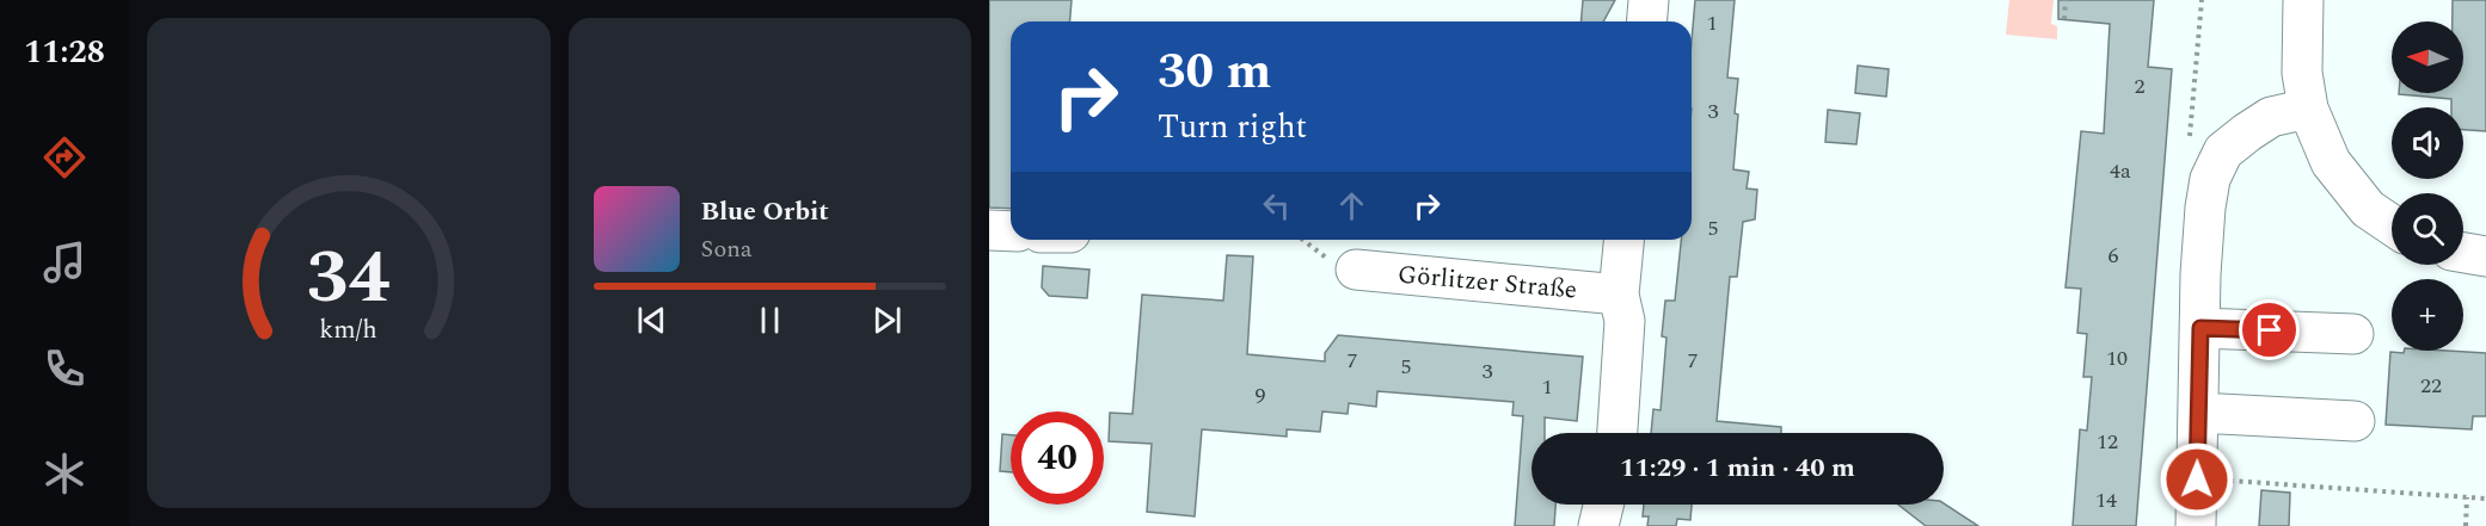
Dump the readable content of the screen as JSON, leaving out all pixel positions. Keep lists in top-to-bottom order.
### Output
{
  "streets": {
    "street": ["Görlitzer Straße"]
  },
  "house_numbers": [
    "1",
    "2",
    "3",
    "4a",
    "5",
    "6",
    "10",
    "7",
    "7",
    "5",
    "3",
    "22",
    "1",
    "9",
    "12",
    "14"
  ],
  "north": "left",
  "page": {
    "tabs": "11:28",
    "map_buttons": "+",
    "turn": ["30 m", "Turn right"],
    "song": ["Blue Orbit", "Sona"],
    "limit": "40",
    "trip": "11:29 · 1 min · 40 m",
    "gauge": ["34", "km/h"]
  }
}
